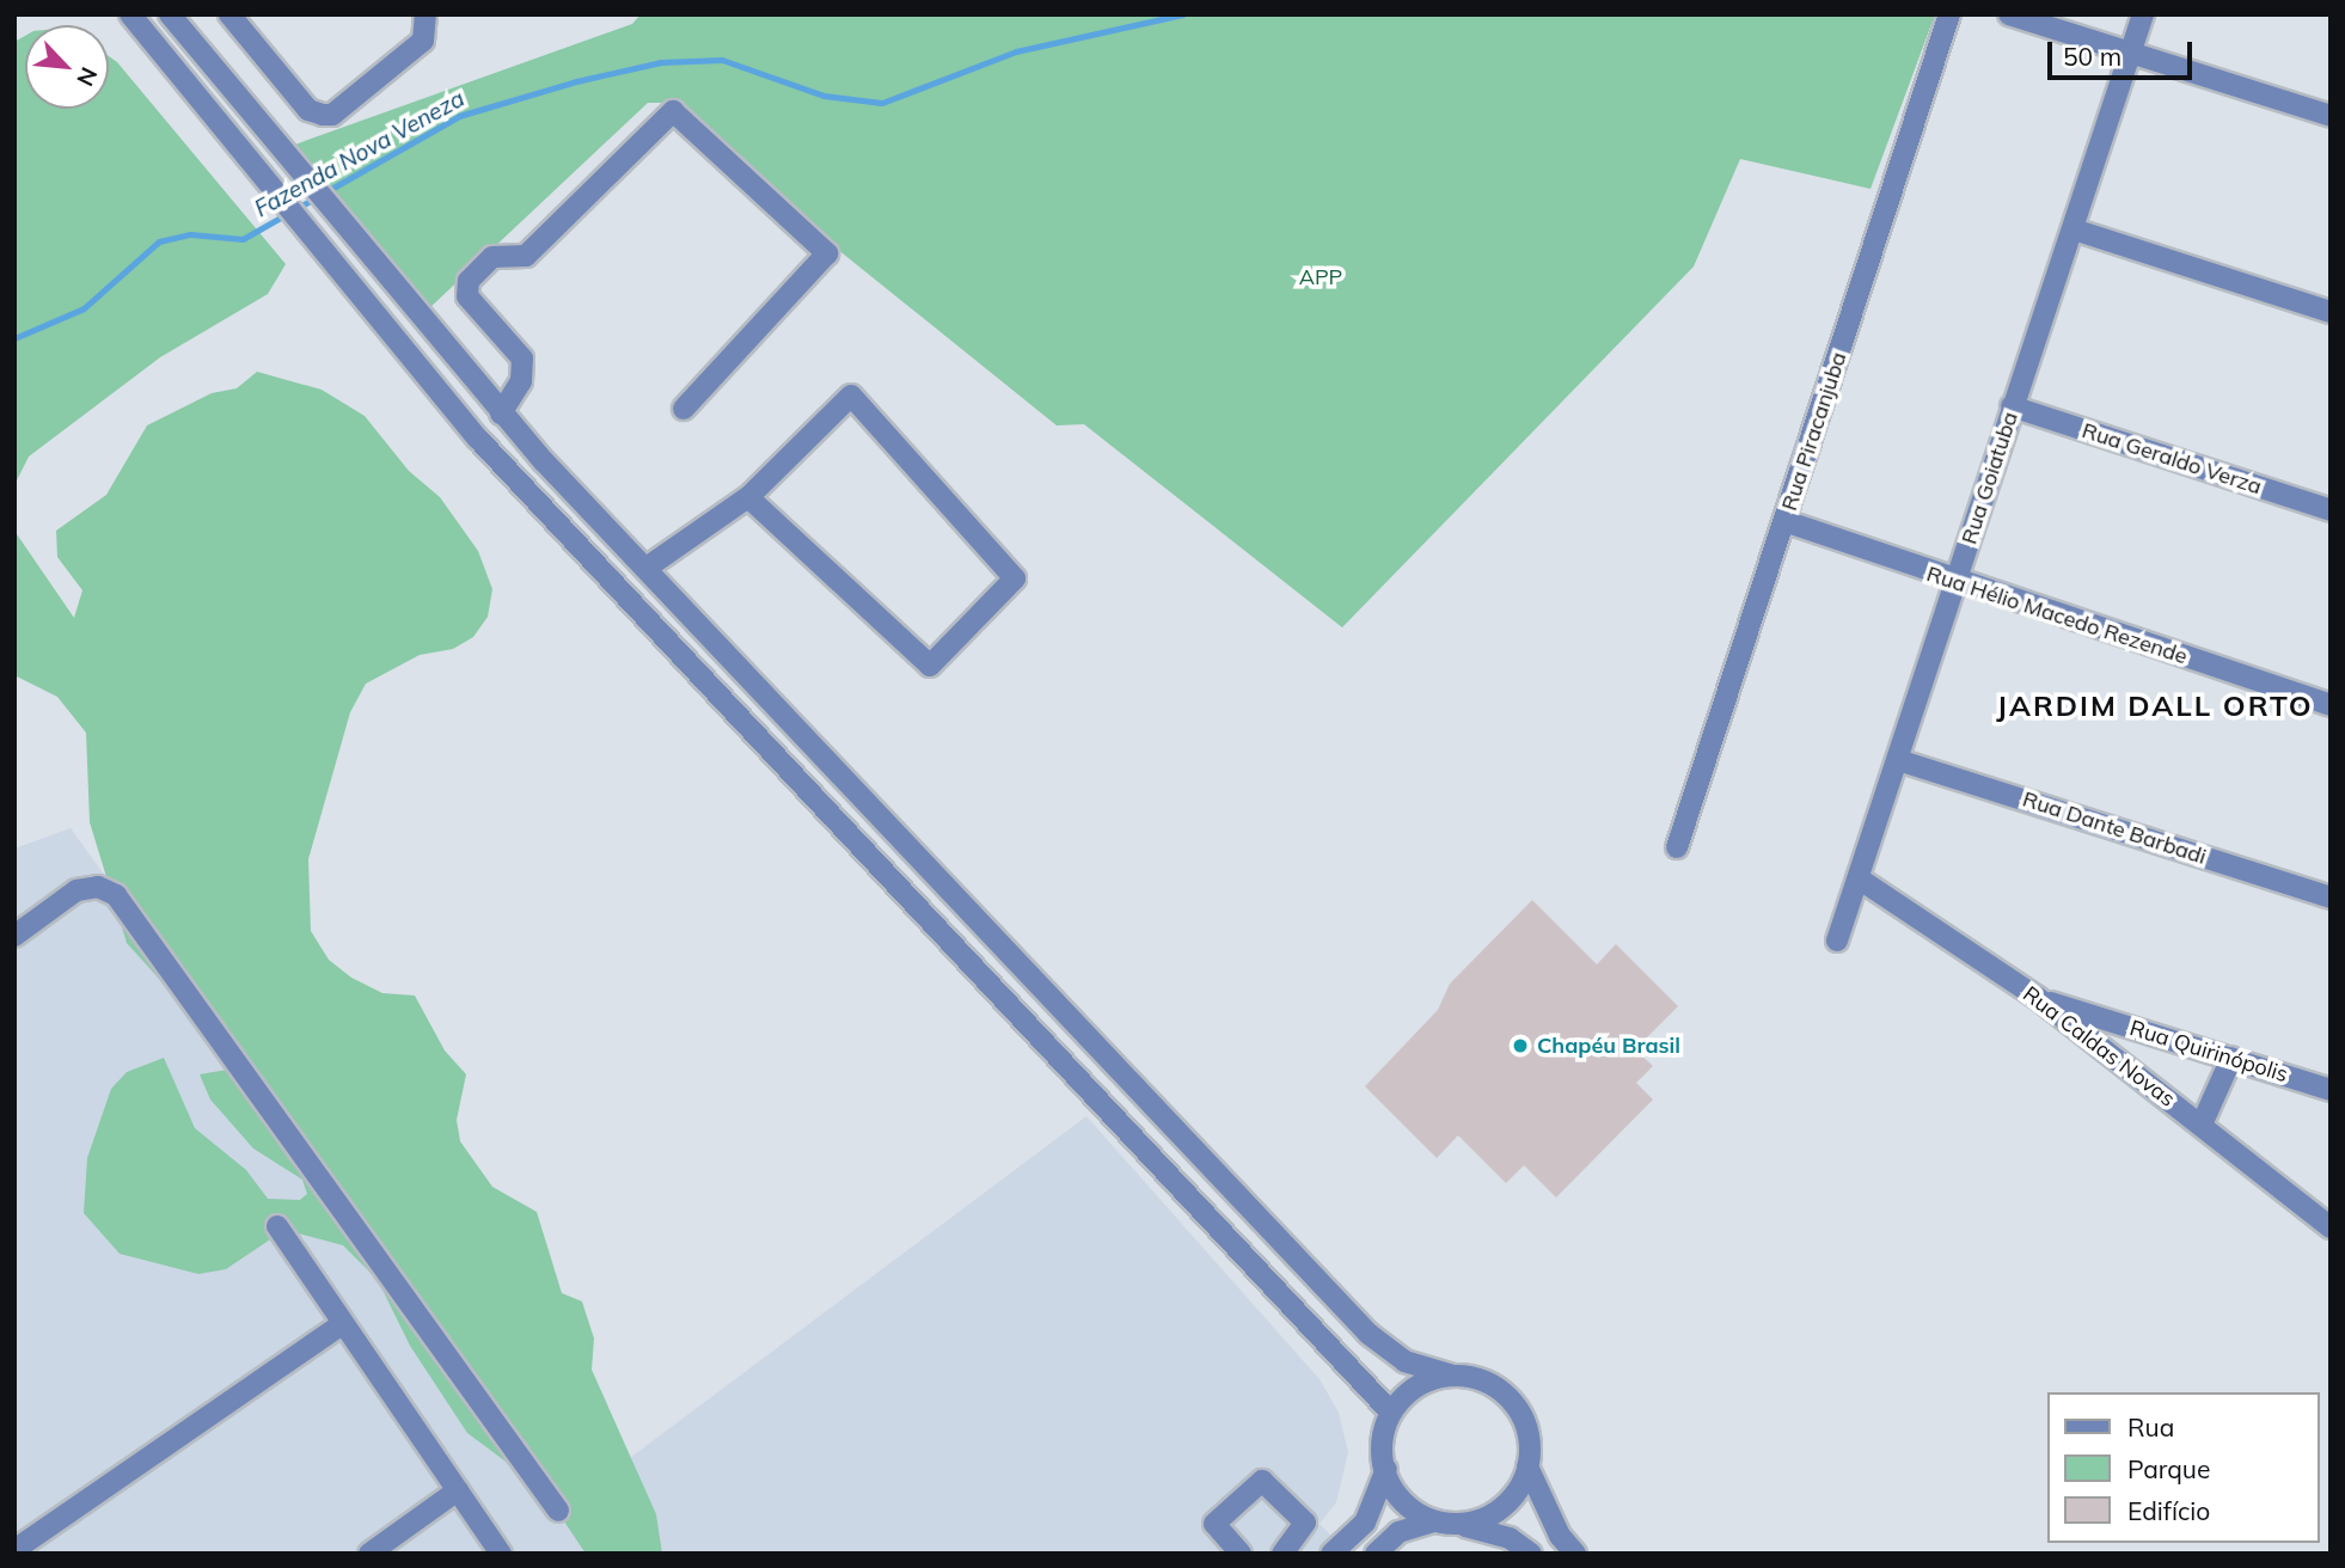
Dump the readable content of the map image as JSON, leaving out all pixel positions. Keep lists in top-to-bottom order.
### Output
{
  "streets": {
    "street": [
      "Rua Piracanjuba",
      "Rua Geraldo Verza",
      "Rua Goiatuba",
      "Rua Hélio Macedo Rezende",
      "Rua Dante Barbadi",
      "Rua Caldas Novas",
      "Rua Quirinópolis"
    ]
  },
  "crossings": [
    ["Rua Piracanjuba", "Rua Hélio Macedo Rezende"],
    ["Rua Geraldo Verza", "Rua Goiatuba"],
    ["Rua Goiatuba", "Rua Hélio Macedo Rezende"],
    ["Rua Goiatuba", "Rua Dante Barbadi"],
    ["Rua Goiatuba", "Rua Caldas Novas"],
    ["Rua Caldas Novas", "Rua Quirinópolis"]
  ],
  "districts": ["JARDIM DALL ORTO"],
  "water": ["Fazenda Nova Veneza"],
  "parks": ["APP"],
  "places": ["Chapéu Brasil"],
  "legend": ["Rua", "Parque", "Edifício"],
  "scale_bar": "50 m",
  "north": "bottom right"
}
